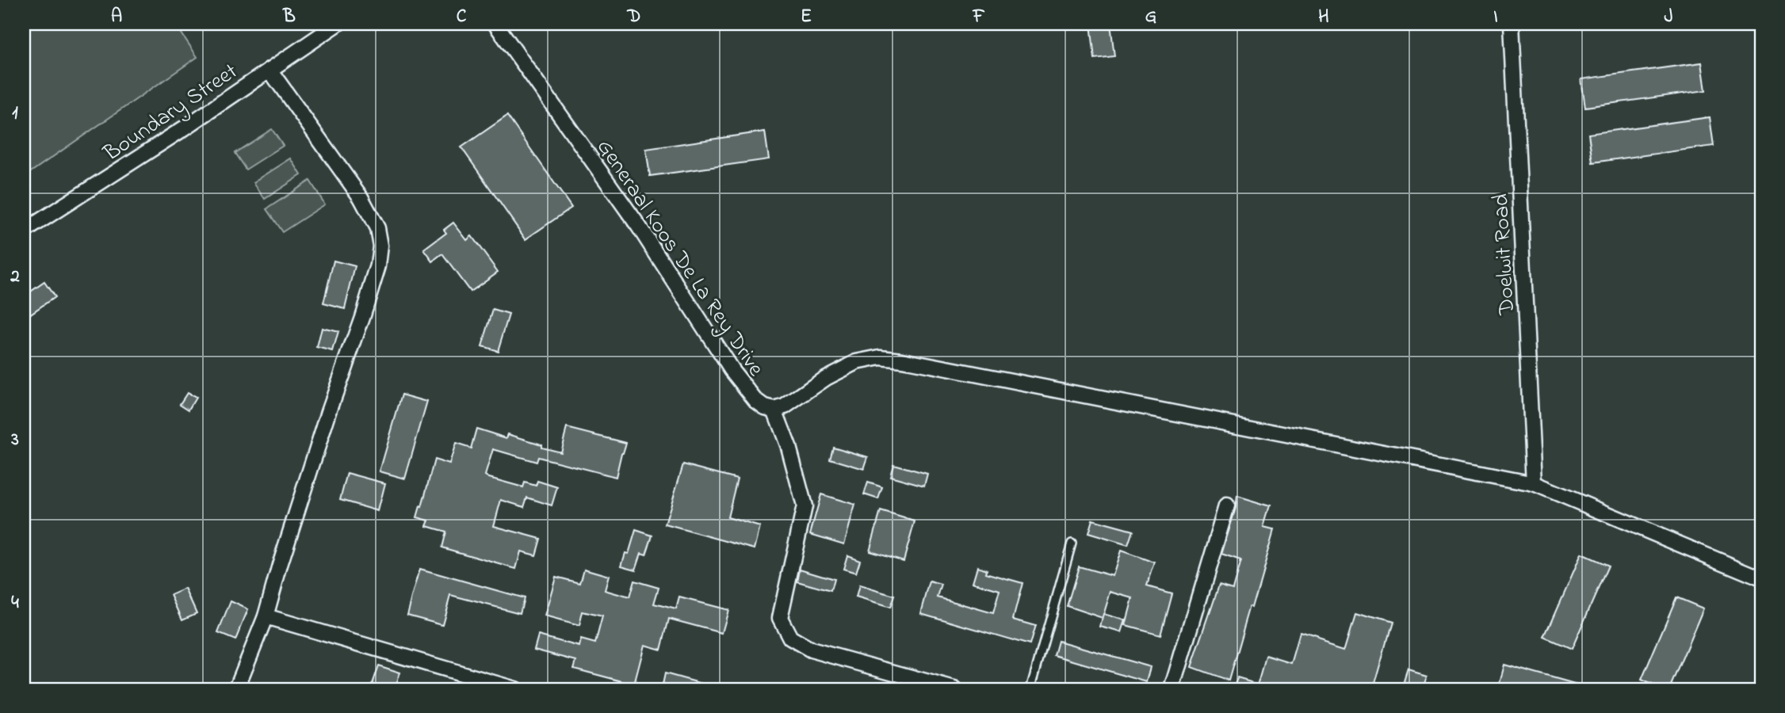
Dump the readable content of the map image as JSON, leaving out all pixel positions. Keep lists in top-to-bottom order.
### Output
{
  "streets": {
    "street": ["Boundary Street", "Doelwit Road", "Generaal Koos De La Rey Drive"]
  },
  "grid": {
    "columns": [
      "A",
      "B",
      "C",
      "D",
      "E",
      "F",
      "G",
      "H",
      "I",
      "J"
    ],
    "rows": [
      "1",
      "2",
      "3",
      "4"
    ]
  }
}
